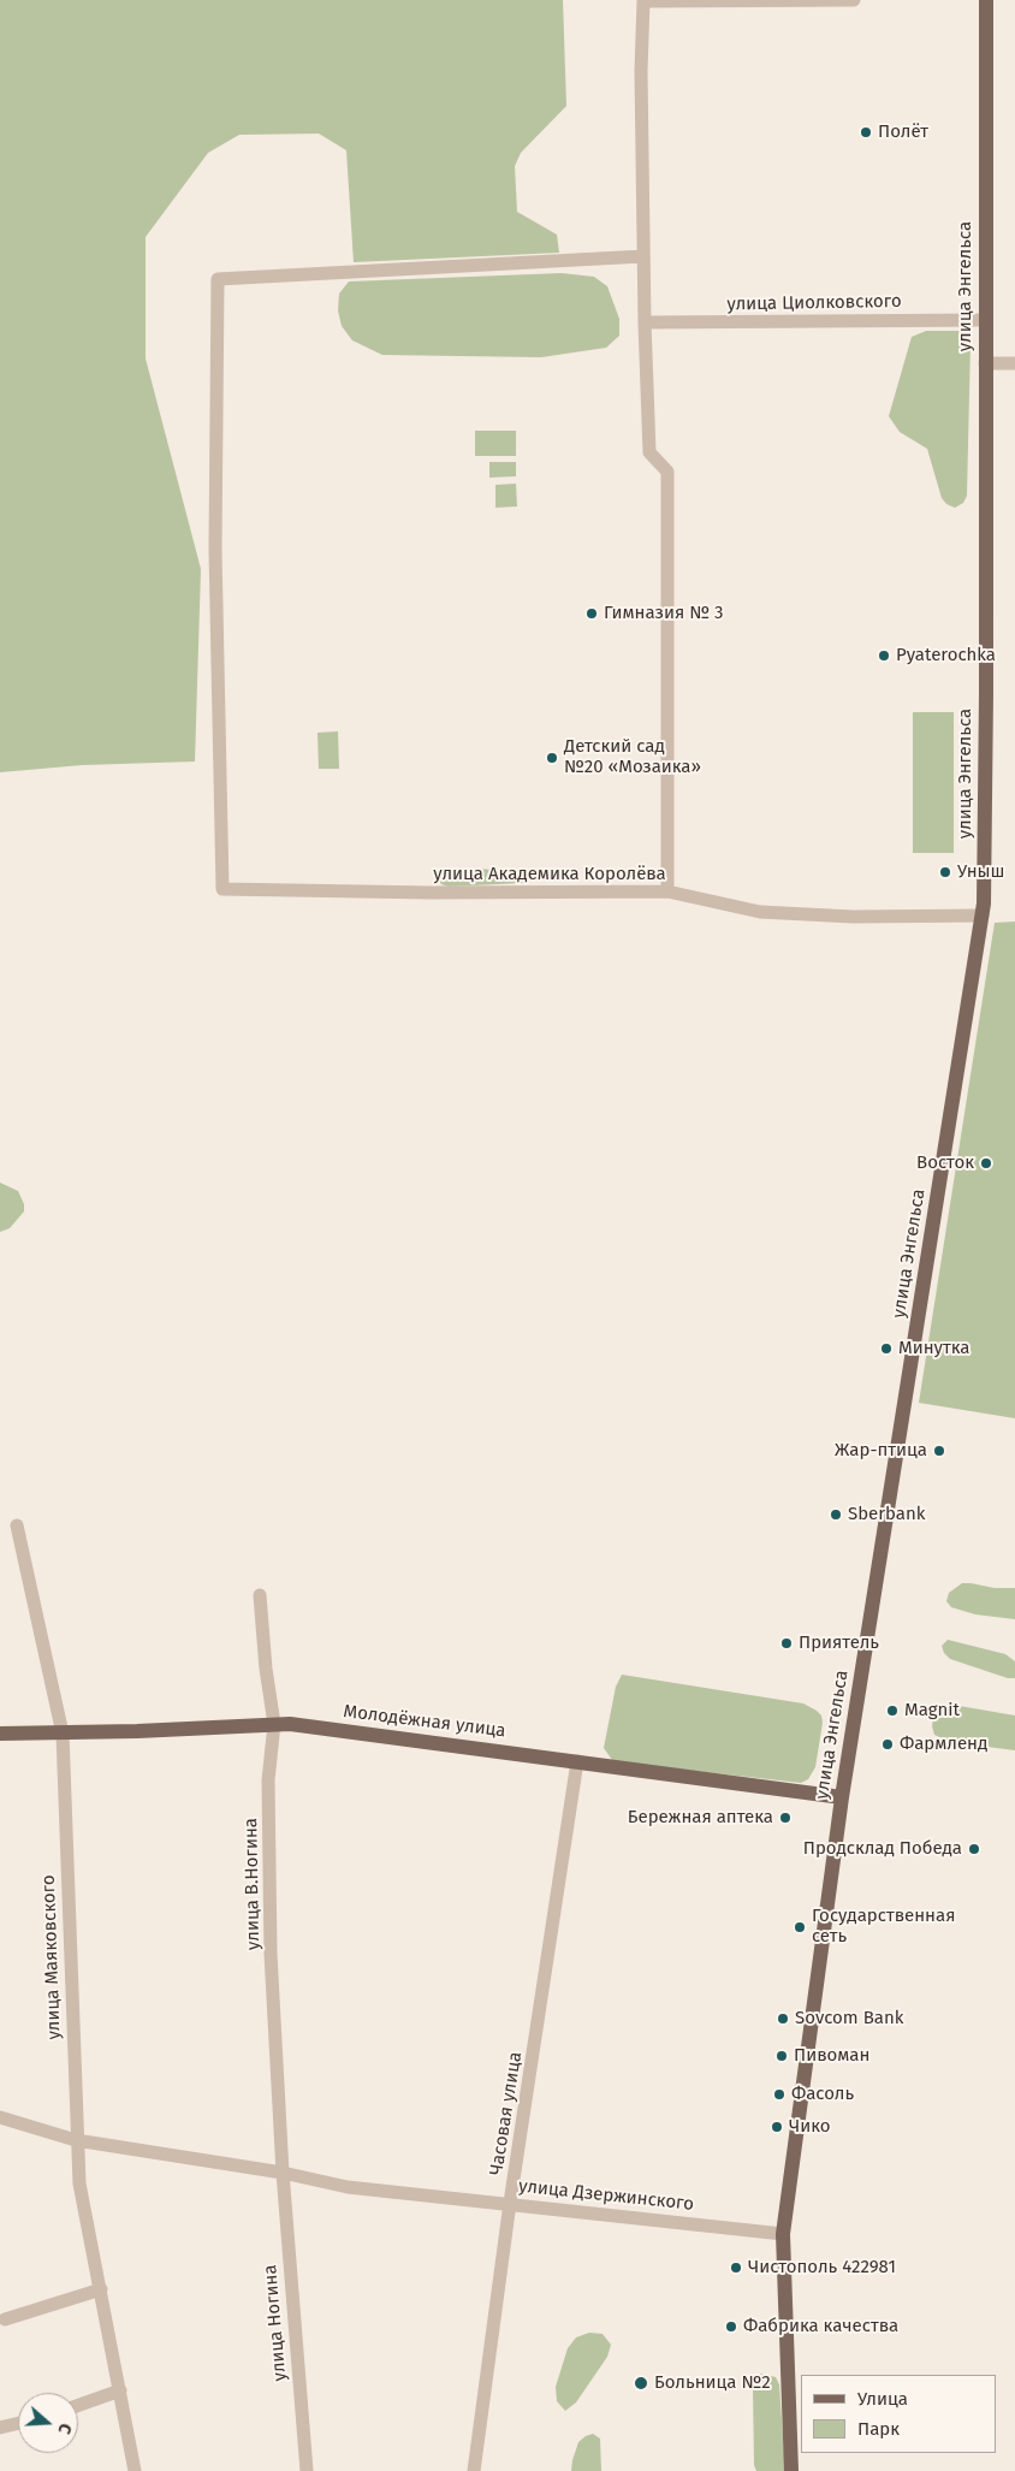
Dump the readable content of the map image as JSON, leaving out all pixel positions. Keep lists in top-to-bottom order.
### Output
{
  "streets": {
    "main road": ["улица Энгельса", "Молодёжная улица"],
    "street": [
      "улица Циолковского",
      "улица Академика Королёва",
      "улица В.Ногина",
      "улица Маяковского",
      "Часовая улица",
      "улица Дзержинского",
      "улица Ногина"
    ]
  },
  "crossings": [
    ["улица Энгельса", "улица Циолковского"],
    ["улица Энгельса", "улица Академика Королёва"],
    ["улица Энгельса", "Молодёжная улица"],
    ["улица Энгельса", "улица Дзержинского"],
    ["Молодёжная улица", "улица В.Ногина"],
    ["Молодёжная улица", "улица Маяковского"],
    ["Молодёжная улица", "Часовая улица"],
    ["улица В.Ногина", "улица Дзержинского"],
    ["улица В.Ногина", "улица Ногина"],
    ["улица Маяковского", "улица Дзержинского"],
    ["Часовая улица", "улица Дзержинского"],
    ["улица Дзержинского", "улица Ногина"]
  ],
  "places": [
    "Полёт",
    "Гимназия № 3",
    "Pyaterochka",
    "Детский сад №20 «Мозаика»",
    "Уныш",
    "Восток",
    "Минутка",
    "Жар-птица",
    "Sberbank",
    "Приятель",
    "Magnit",
    "Фармленд",
    "Бережная аптека",
    "Продсклад Победа",
    "Государственная сеть",
    "Sovcom Bank",
    "Пивоман",
    "Фасоль",
    "Чико",
    "Чистополь 422981",
    "Фабрика качества",
    "Больница №2"
  ],
  "legend": ["Улица", "Парк"],
  "north": "right"
}
